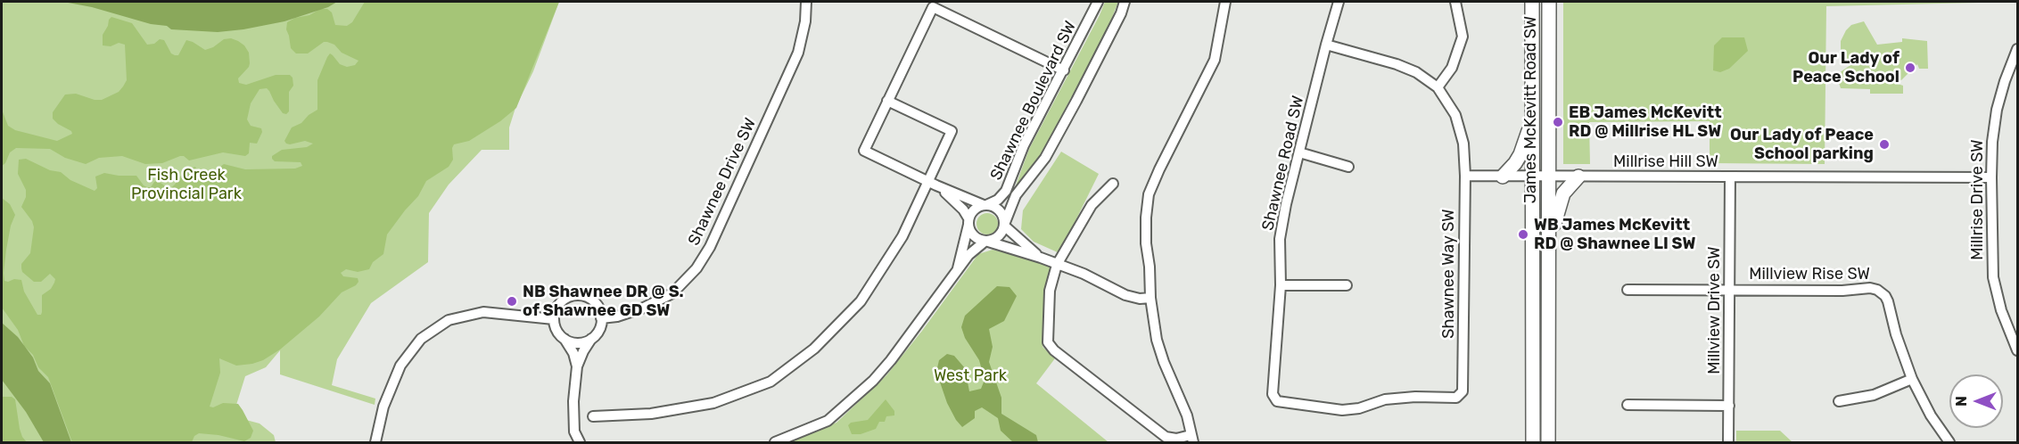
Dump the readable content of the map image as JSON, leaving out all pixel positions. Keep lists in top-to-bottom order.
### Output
{
  "streets": {
    "main road": ["James McKevitt Road SW"],
    "street": [
      "Shawnee Boulevard SW",
      "Millrise Hill SW",
      "Shawnee Road SW",
      "Shawnee Drive SW",
      "Millrise Drive SW",
      "Shawnee Way SW",
      "Millview Rise SW",
      "Millview Drive SW"
    ]
  },
  "crossings": [
    ["James McKevitt Road SW", "Millrise Hill SW"],
    ["Millrise Hill SW", "Millrise Drive SW"],
    ["Millrise Hill SW", "Shawnee Way SW"],
    ["Millrise Hill SW", "Millview Drive SW"],
    ["Shawnee Road SW", "Shawnee Way SW"],
    ["Millview Rise SW", "Millview Drive SW"]
  ],
  "parks": ["Fish Creek Provincial Park", "West Park"],
  "places": [
    "Our Lady of Peace School",
    "EB James McKevitt RD @ Millrise HL SW",
    "Our Lady of Peace School parking",
    "WB James McKevitt RD @ Shawnee LI SW",
    "NB Shawnee DR @ S. of Shawnee GD SW"
  ],
  "north": "left"
}
